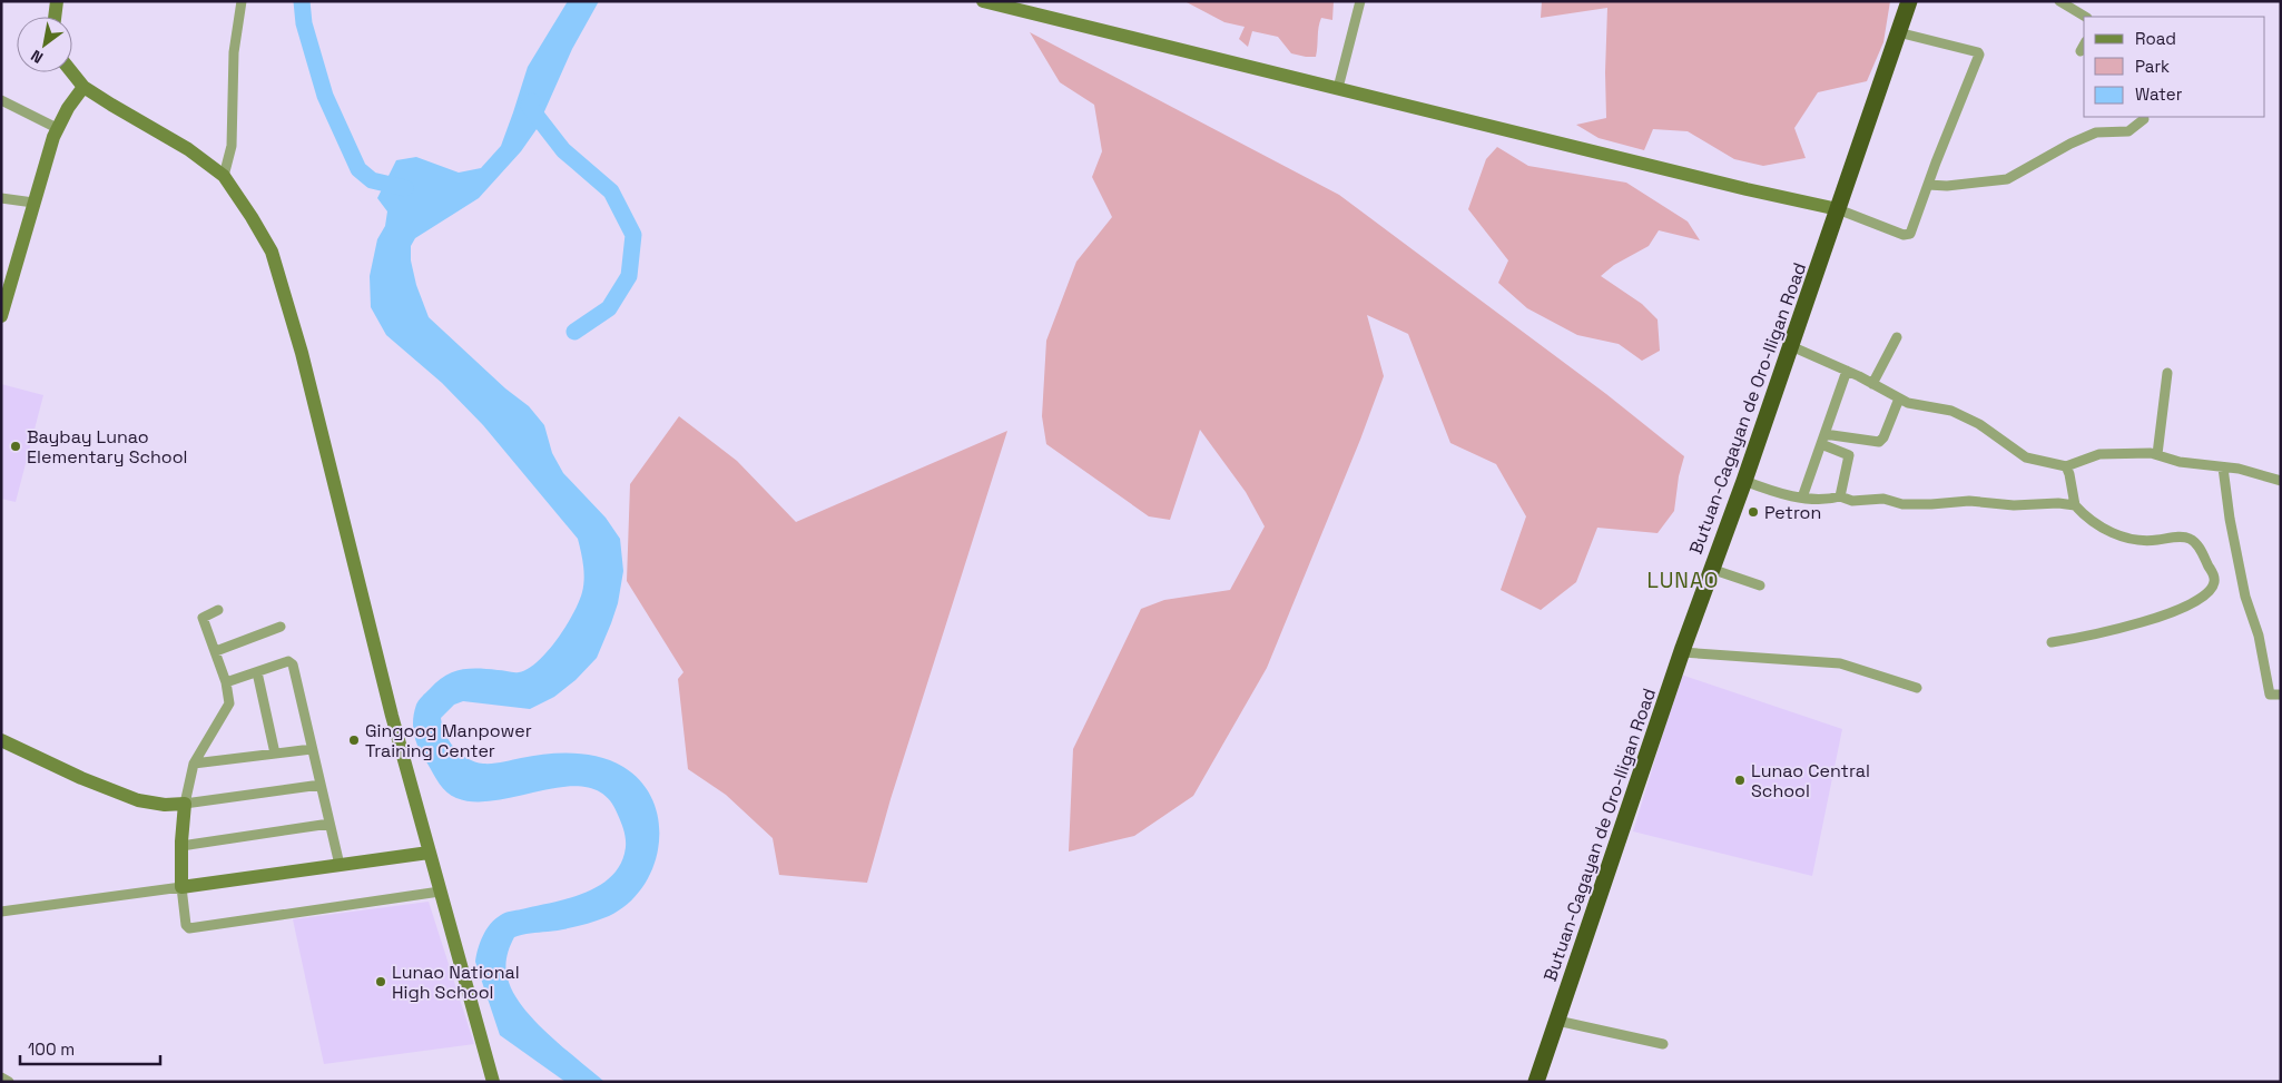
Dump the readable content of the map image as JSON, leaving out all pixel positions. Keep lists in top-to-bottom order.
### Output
{
  "streets": {
    "highway": ["Butuan-Cagayan de Oro-Iligan Road"]
  },
  "districts": ["LUNAO"],
  "places": [
    "Baybay Lunao Elementary School",
    "Petron",
    "Gingoog Manpower Training Center",
    "Lunao Central School",
    "Lunao National High School"
  ],
  "legend": ["Road", "Park", "Water"],
  "scale_bar": "100 m",
  "north": "bottom left"
}
